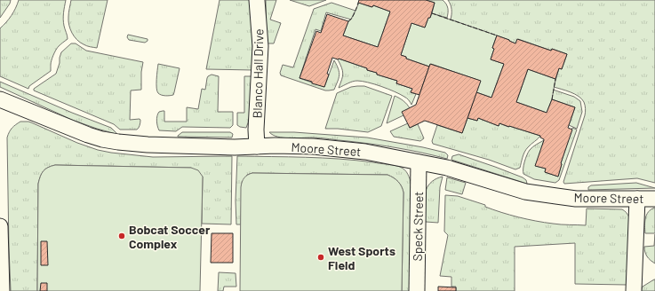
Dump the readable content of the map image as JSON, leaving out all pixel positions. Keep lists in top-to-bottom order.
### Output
{
  "streets": {
    "street": ["Blanco Hall Drive", "Moore Street", "Speck Street"]
  },
  "crossings": [
    ["Blanco Hall Drive", "Moore Street"],
    ["Moore Street", "Speck Street"]
  ],
  "places": ["Bobcat Soccer Complex", "West Sports Field"]
}
